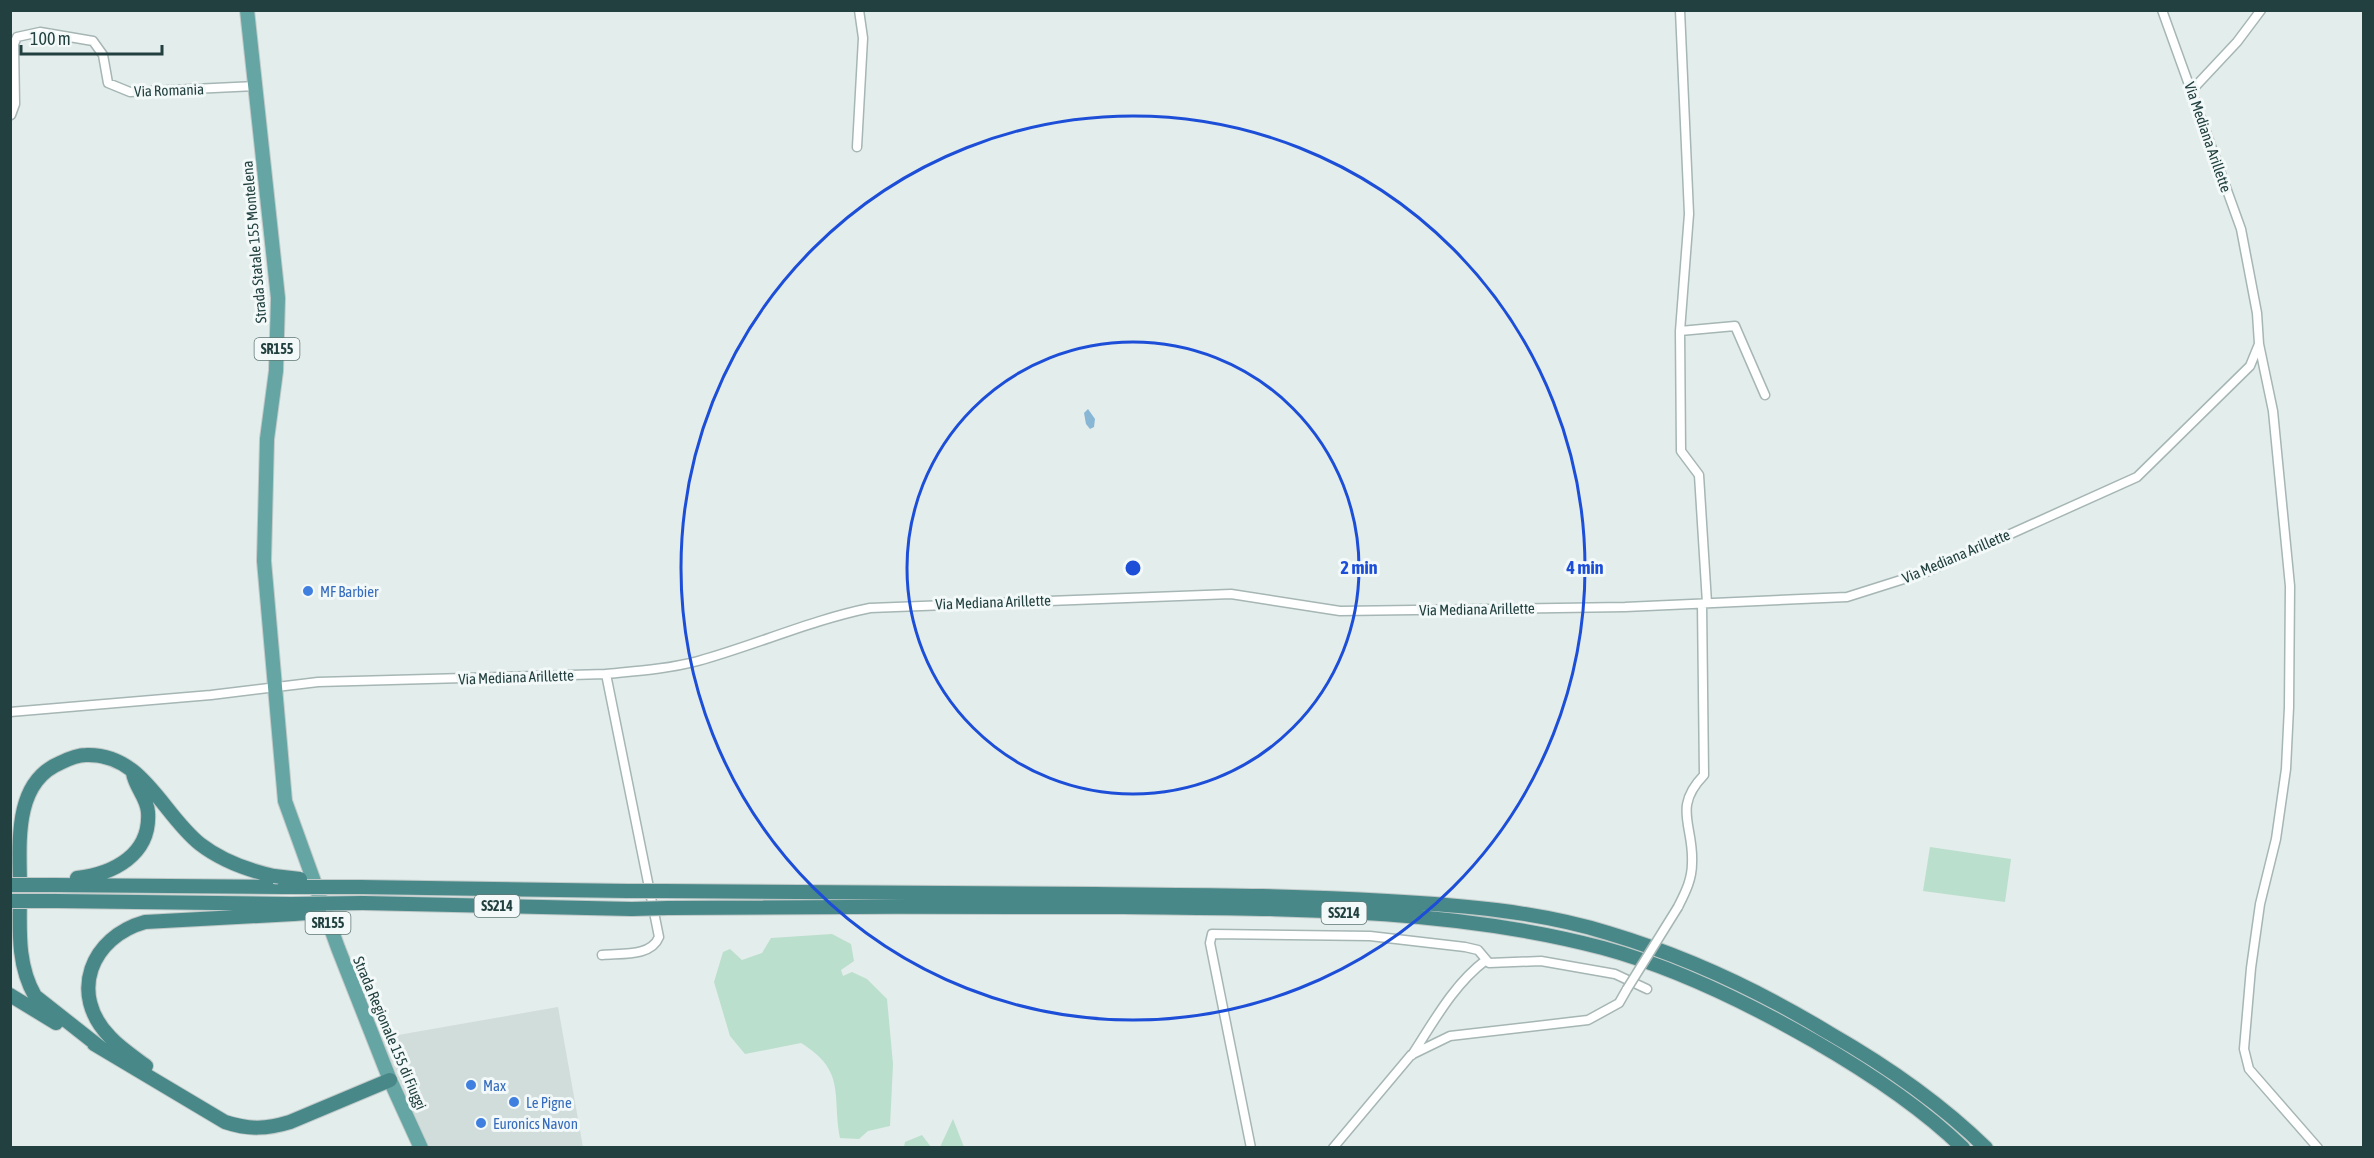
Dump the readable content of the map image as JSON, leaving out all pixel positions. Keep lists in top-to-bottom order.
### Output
{
  "streets": {
    "highway": ["SS214"],
    "main road": ["Strada Statale 155 Montelena", "SR155", "Strada Regionale 155 di Fiuggi"],
    "street": ["Via Romania", "Via Mediana Arillette"]
  },
  "crossings": [
    ["Via Romania", "Strada Statale 155 Montelena"],
    ["Via Mediana Arillette", "Strada Statale 155 Montelena"],
    ["Via Mediana Arillette", "Strada Regionale 155 di Fiuggi"],
    ["Strada Statale 155 Montelena", "Strada Regionale 155 di Fiuggi"]
  ],
  "places": [
    "MF Barbier",
    "Max",
    "Le Pigne",
    "Euronics Navon"
  ],
  "scale_bar": "100 m",
  "rings": ["2 min", "4 min"]
}
